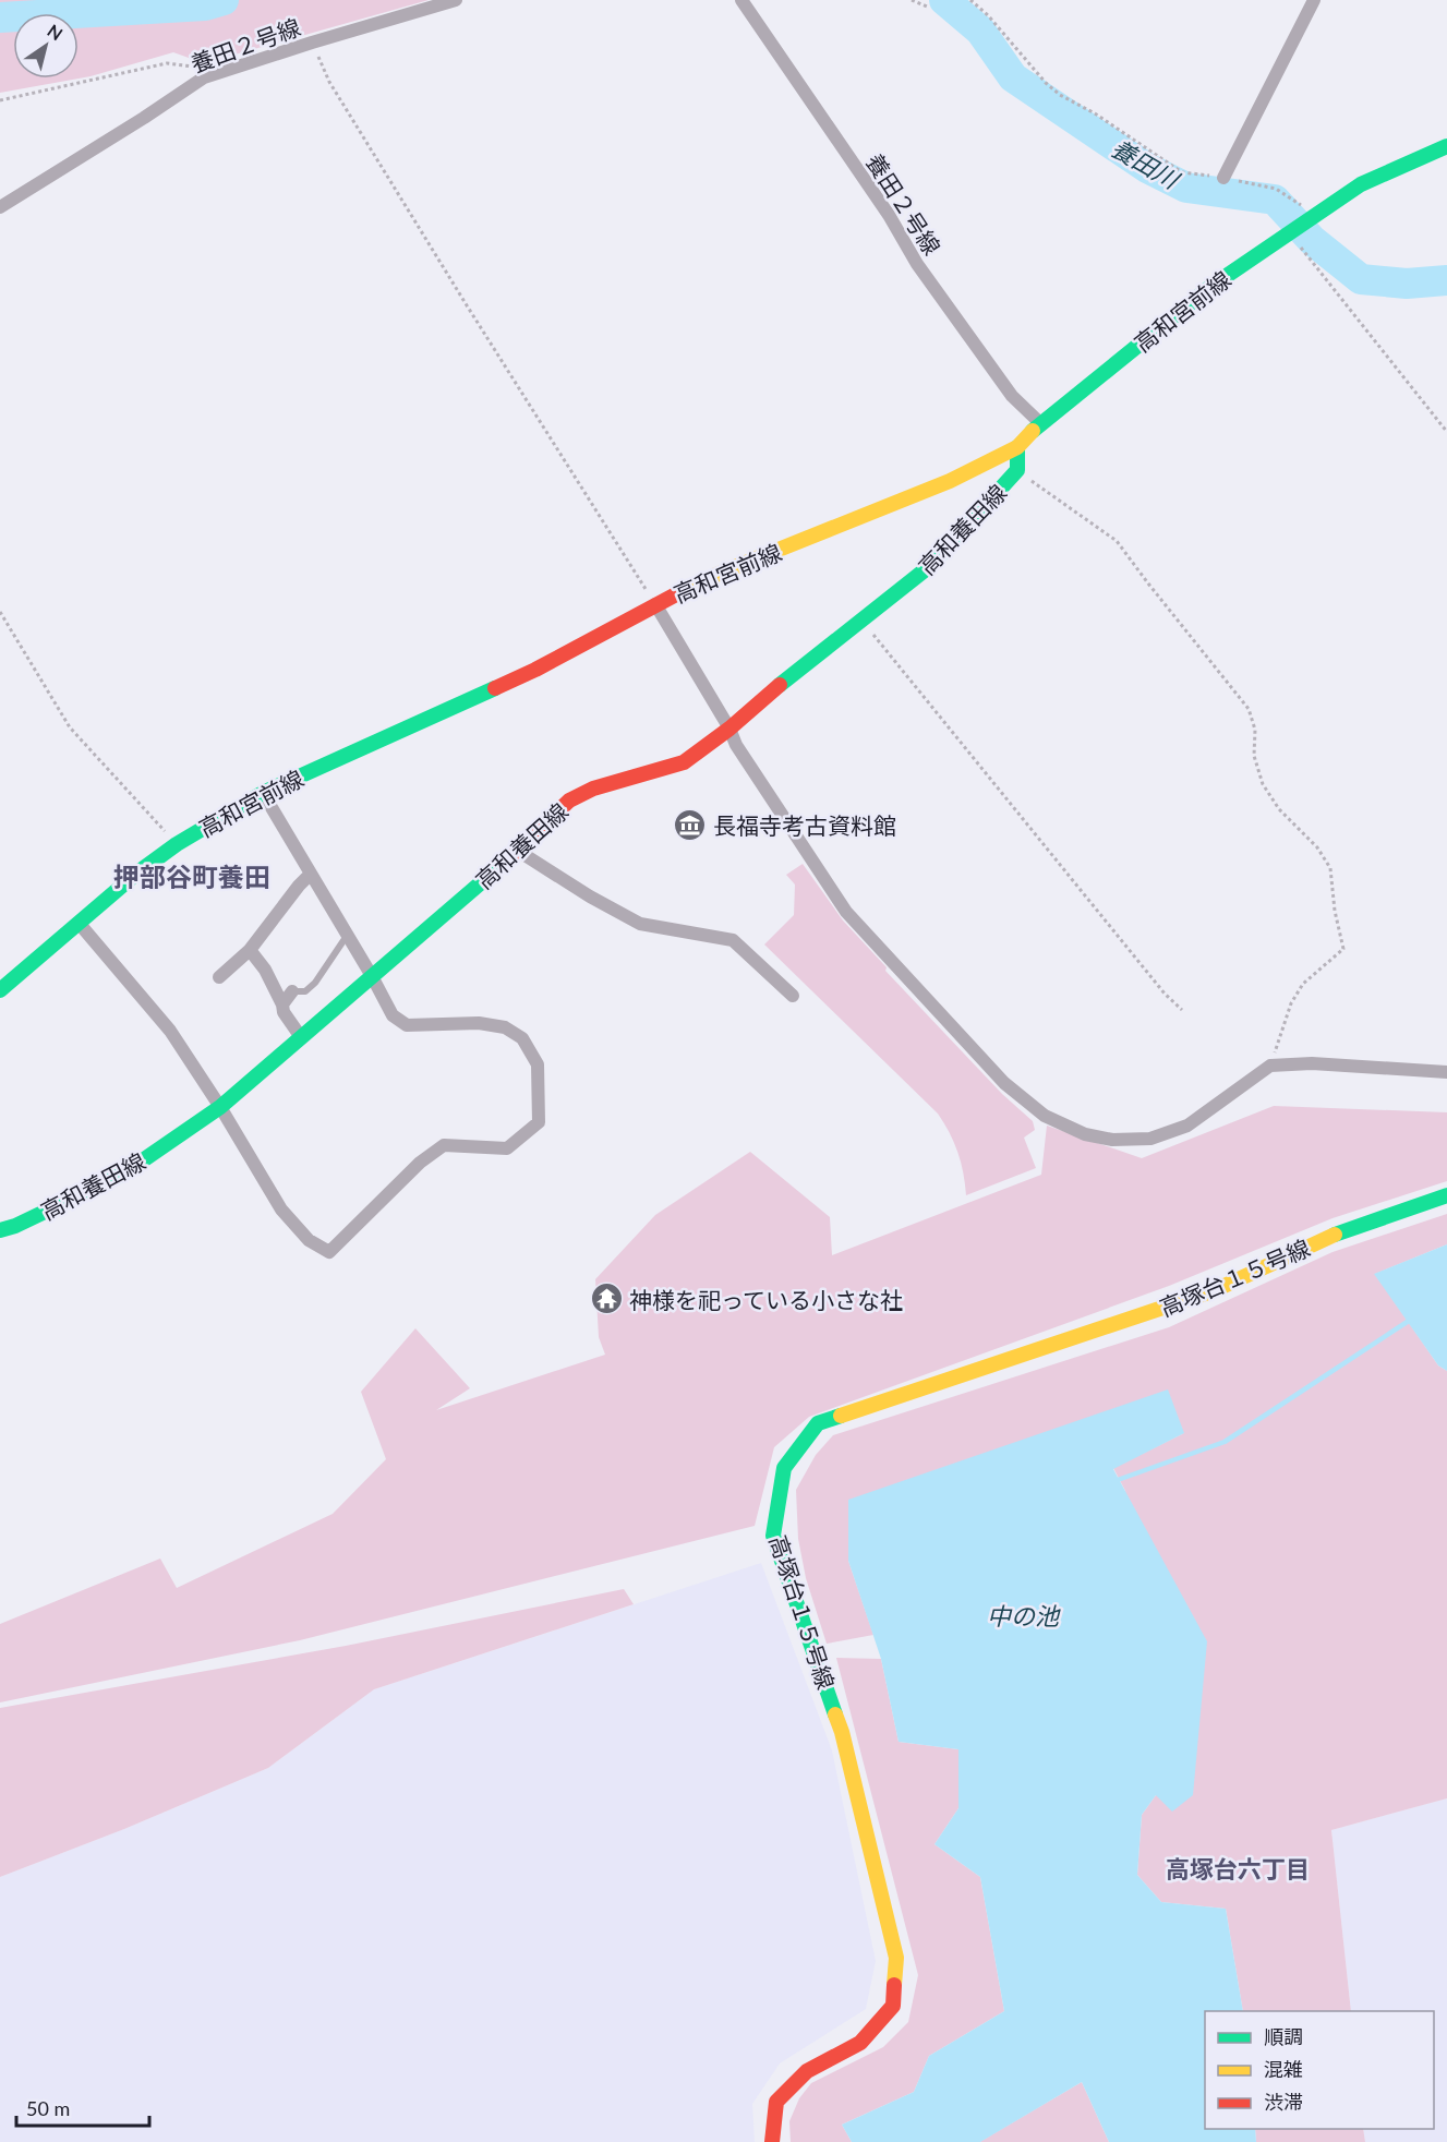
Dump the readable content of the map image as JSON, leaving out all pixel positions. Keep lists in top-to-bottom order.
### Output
{
  "streets": {
    "street": [
      "養田２号線",
      "高和宮前線",
      "高和養田線",
      "高塚台１５号線"
    ]
  },
  "crossings": [
    ["養田２号線", "高和宮前線"],
    ["高和宮前線", "高和養田線"]
  ],
  "districts": ["押部谷町養田", "高塚台六丁目"],
  "water": ["養田川", "中の池"],
  "places": {
    "museum": ["長福寺考古資料館"],
    "temple": ["神様を祀っている小さな社"]
  },
  "legend": ["順調", "混雑", "渋滞"],
  "scale_bar": "50 m",
  "north": "top right"
}
